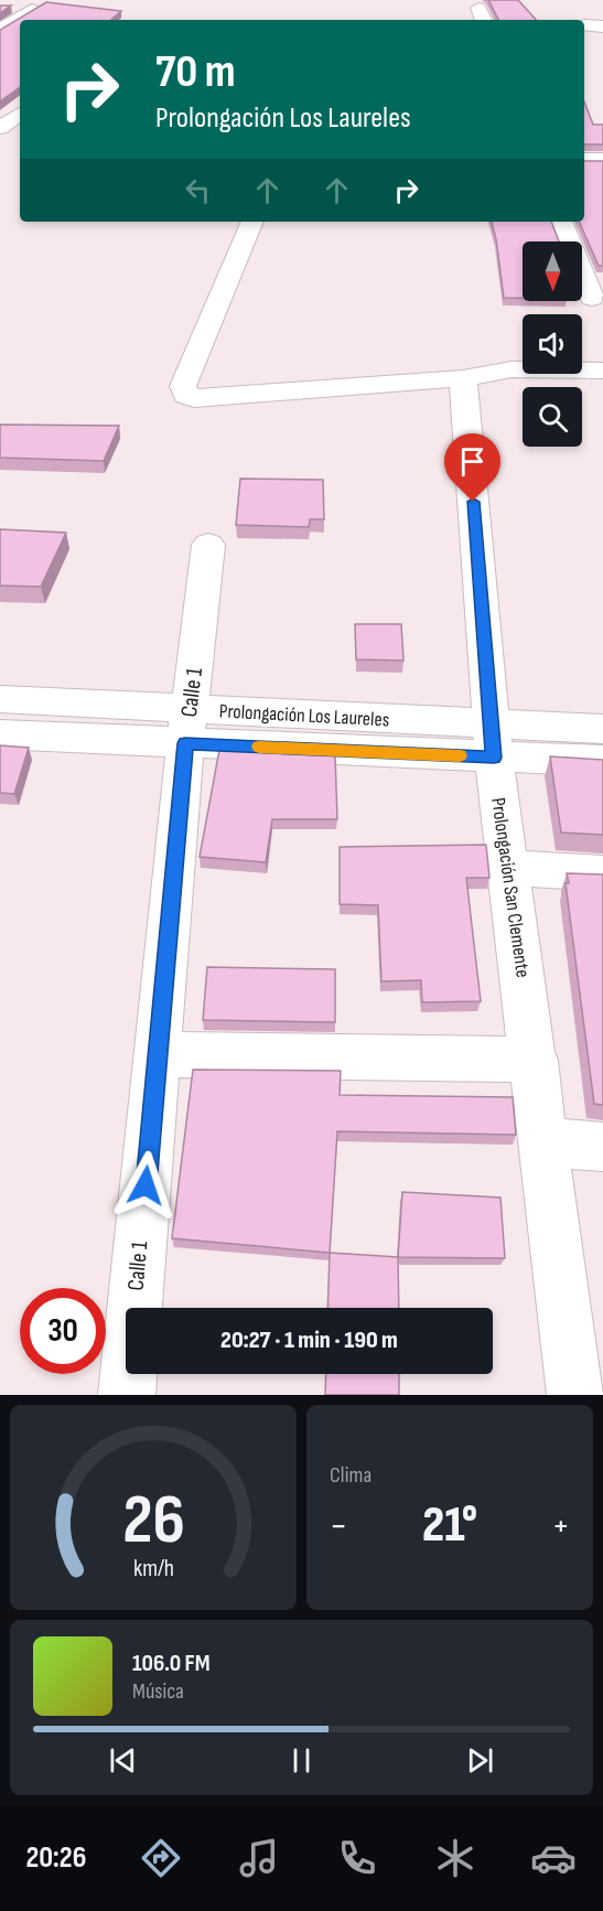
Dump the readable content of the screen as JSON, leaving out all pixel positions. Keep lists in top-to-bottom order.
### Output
{
  "streets": {
    "street": ["Calle 1", "Prolongación Los Laureles", "Prolongación San Clemente"]
  },
  "crossings": [
    ["Calle 1", "Prolongación Los Laureles"],
    ["Prolongación Los Laureles", "Prolongación San Clemente"]
  ],
  "north": "bottom",
  "page": {
    "turn": ["70 m", "Prolongación Los Laureles"],
    "limit": "30",
    "trip": "20:27 · 1 min · 190 m",
    "tile": "Clima",
    "heat": ["−", "21°", "+"],
    "song": ["106.0 FM", "Música"],
    "tabs": "20:26",
    "gauge": ["26", "km/h"]
  }
}
